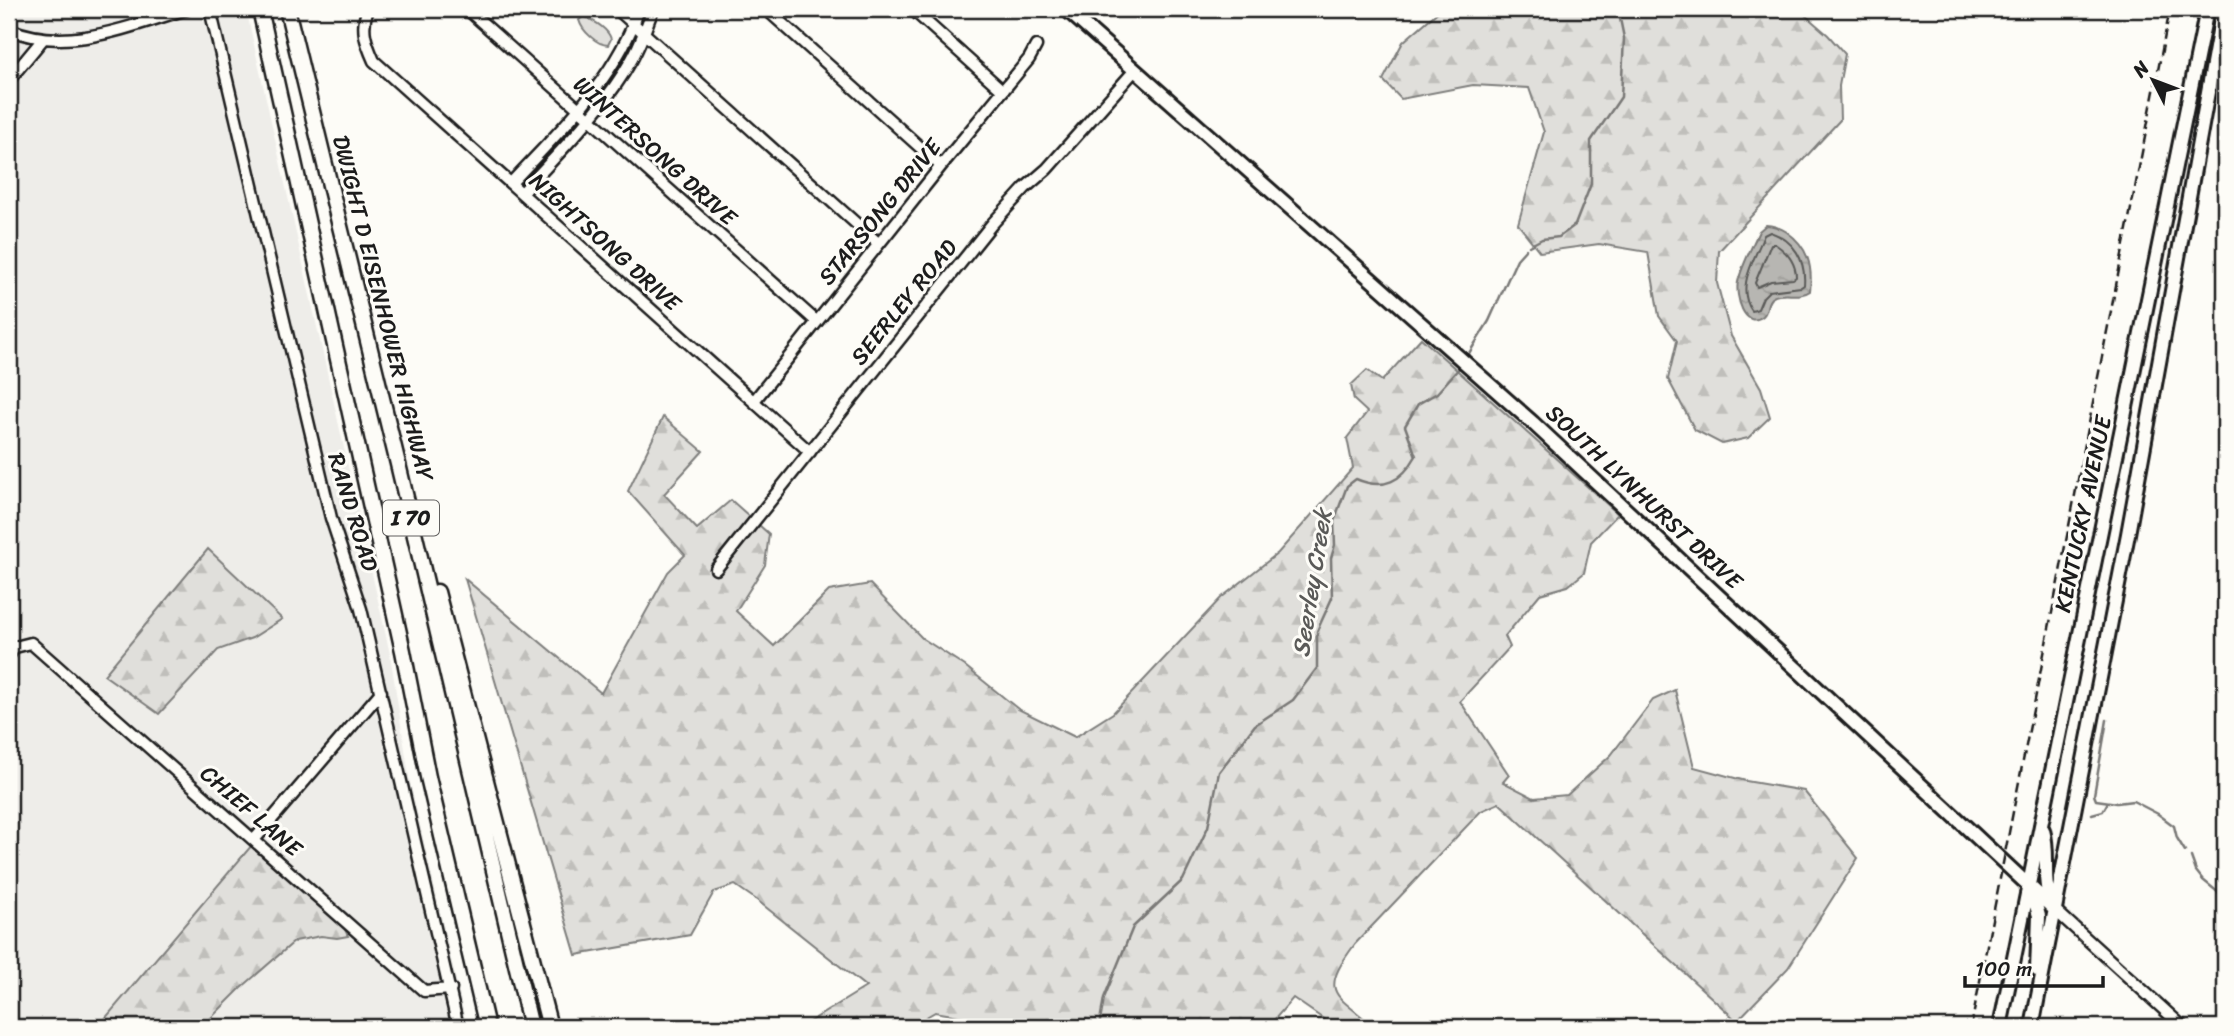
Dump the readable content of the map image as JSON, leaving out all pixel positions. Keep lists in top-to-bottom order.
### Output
{
  "streets": {
    "highway": ["DWIGHT D EISENHOWER HIGHWAY", "I 70"],
    "main road": ["SOUTH LYNHURST DRIVE", "KENTUCKY AVENUE"],
    "street": [
      "WINTERSONG DRIVE",
      "STARSONG DRIVE",
      "NIGHTSONG DRIVE",
      "SEERLEY ROAD",
      "RAND ROAD",
      "CHIEF LANE"
    ]
  },
  "crossings": [
    ["WINTERSONG DRIVE", "STARSONG DRIVE"],
    ["STARSONG DRIVE", "NIGHTSONG DRIVE"],
    ["NIGHTSONG DRIVE", "SEERLEY ROAD"],
    ["SEERLEY ROAD", "SOUTH LYNHURST DRIVE"],
    ["SOUTH LYNHURST DRIVE", "KENTUCKY AVENUE"],
    ["RAND ROAD", "CHIEF LANE"]
  ],
  "water": ["Seerley Creek"],
  "scale_bar": "100 m",
  "north": "top left"
}
